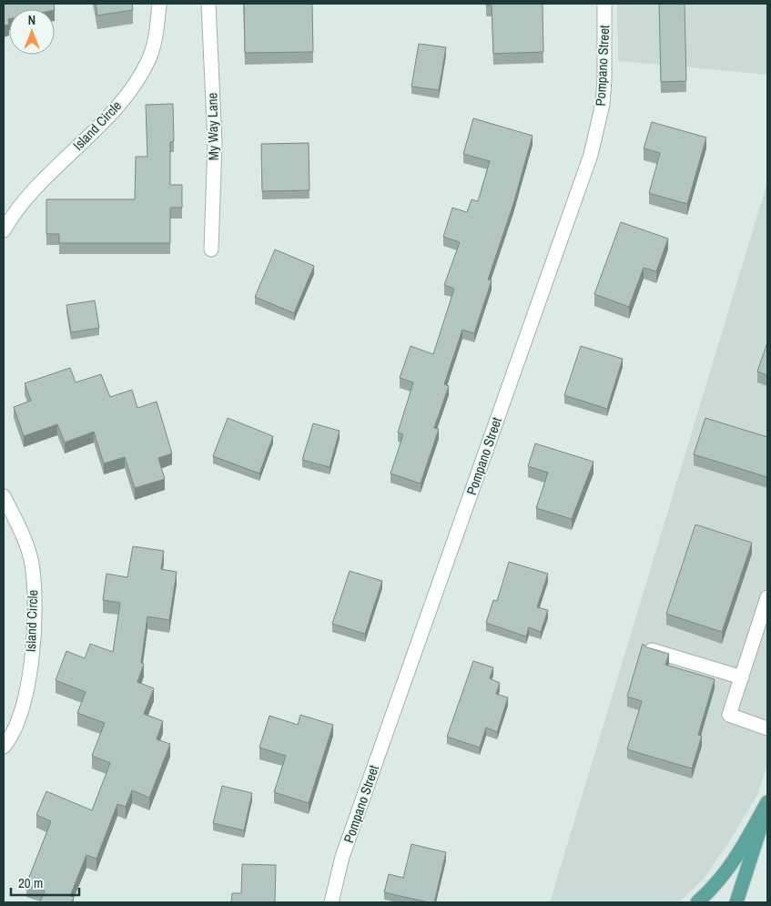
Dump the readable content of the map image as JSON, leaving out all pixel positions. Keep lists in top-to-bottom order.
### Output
{
  "streets": {
    "street": ["Pompano Street", "Island Circle", "My Way Lane"]
  },
  "scale_bar": "20 m",
  "north": "top"
}
